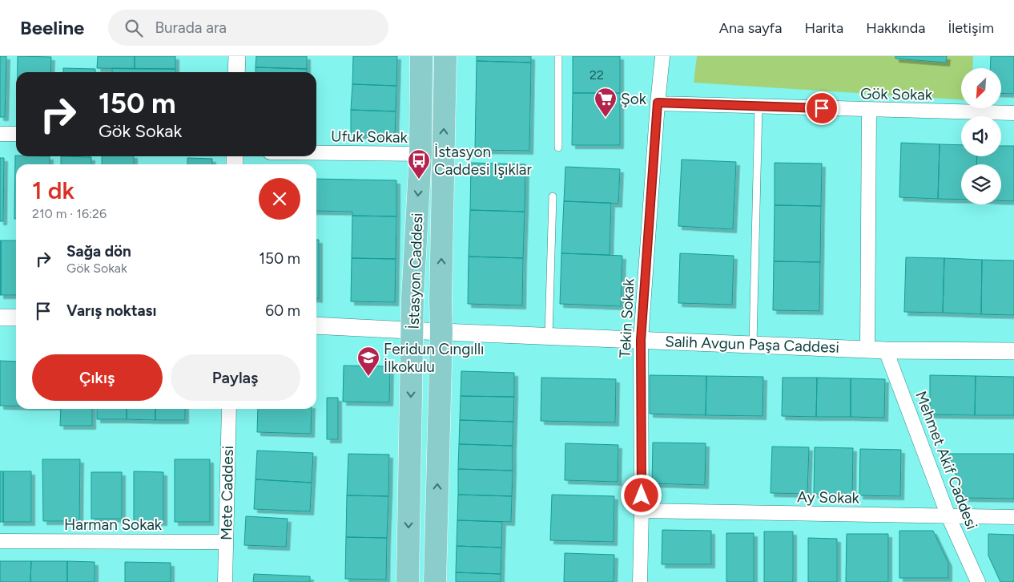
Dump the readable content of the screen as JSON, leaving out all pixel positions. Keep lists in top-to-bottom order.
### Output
{
  "streets": {
    "main road": ["İstasyon Caddesi"],
    "street": [
      "Gök Sokak",
      "Ufuk Sokak",
      "Tekin Sokak",
      "Salih Avgun Paşa Caddesi",
      "Mehmet Akif Caddesi",
      "Mete Caddesi",
      "Ay Sokak",
      "Harman Sokak"
    ]
  },
  "crossings": [
    ["Gök Sokak", "Tekin Sokak"],
    ["Ufuk Sokak", "İstasyon Caddesi"],
    ["İstasyon Caddesi", "Salih Avgun Paşa Caddesi"],
    ["Tekin Sokak", "Salih Avgun Paşa Caddesi"],
    ["Tekin Sokak", "Ay Sokak"],
    ["Salih Avgun Paşa Caddesi", "Mehmet Akif Caddesi"],
    ["Mehmet Akif Caddesi", "Ay Sokak"],
    ["Mete Caddesi", "Harman Sokak"]
  ],
  "places": {
    "supermarket": ["Şok"],
    "bus stop": ["İstasyon Caddesi Işıklar"],
    "school or university": ["Feridun Cıngıllı İlkokulu"]
  },
  "house_numbers": ["22"],
  "north": "bottom left",
  "page": {
    "header": "Beeline",
    "search": "Burada ara",
    "nav": [
      "Ana sayfa",
      "Harita",
      "Hakkında",
      "İletişim"
    ],
    "turn": ["150 m", "Gök Sokak"],
    "heading": ["1 dk", "210 m · 16:26"],
    "list": [
      {
        "name": "Sağa dön",
        "note": "Gök Sokak",
        "value": "150 m"
      },
      {
        "name": "Varış noktası",
        "value": "60 m"
      }
    ],
    "buttons": ["Çıkış", "Paylaş"]
  }
}
